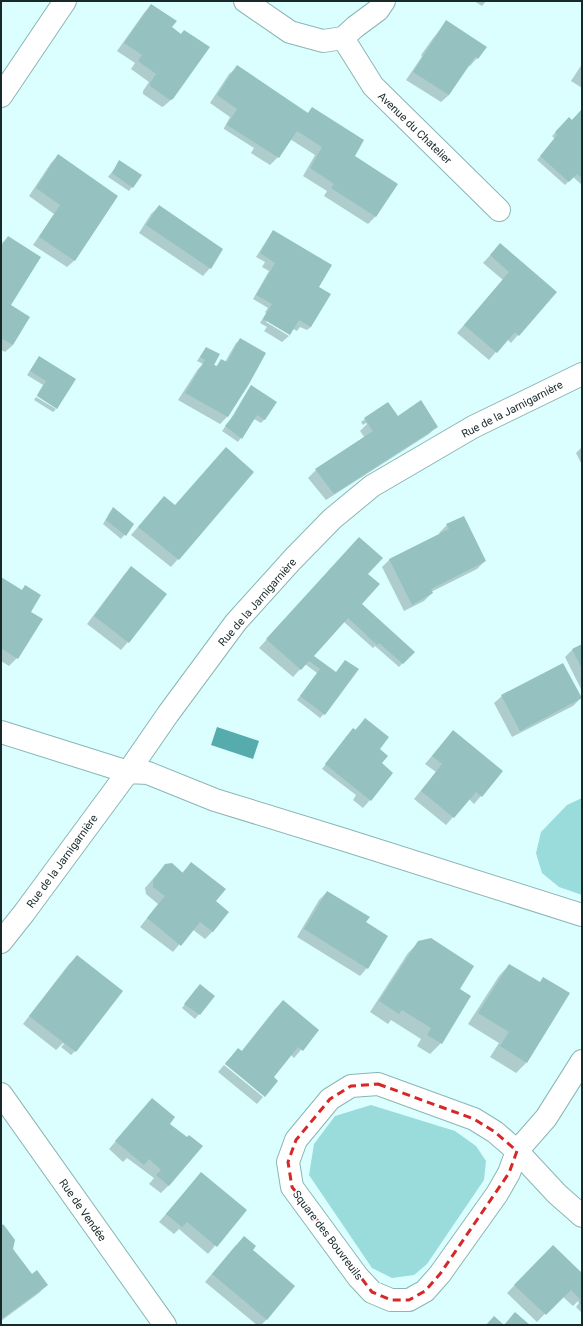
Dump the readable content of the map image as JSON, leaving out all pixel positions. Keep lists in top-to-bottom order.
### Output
{
  "streets": {
    "street": [
      "Avenue du Chatelier",
      "Rue de la Jarnigarnière",
      "Rue de Vendée",
      "Square des Bouvreuils"
    ]
  }
}
